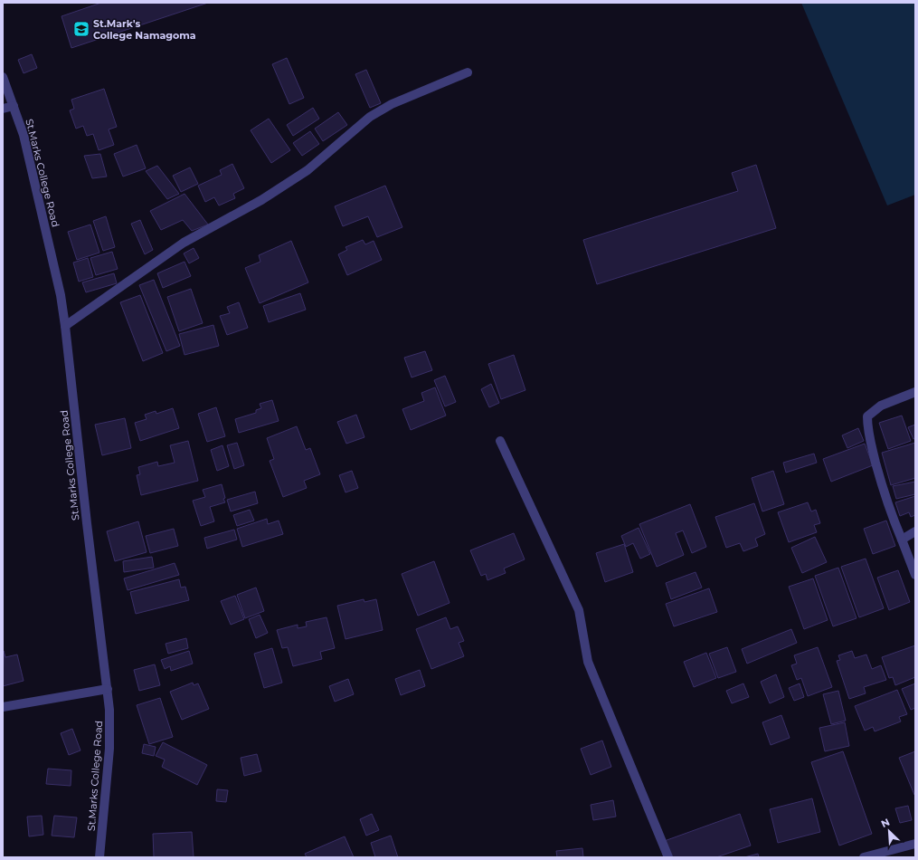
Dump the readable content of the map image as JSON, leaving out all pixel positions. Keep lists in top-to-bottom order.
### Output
{
  "streets": {
    "street": ["St.Marks College Road"]
  },
  "places": {
    "school or university": ["St.Mark's College Namagoma"]
  },
  "north": "top left"
}
